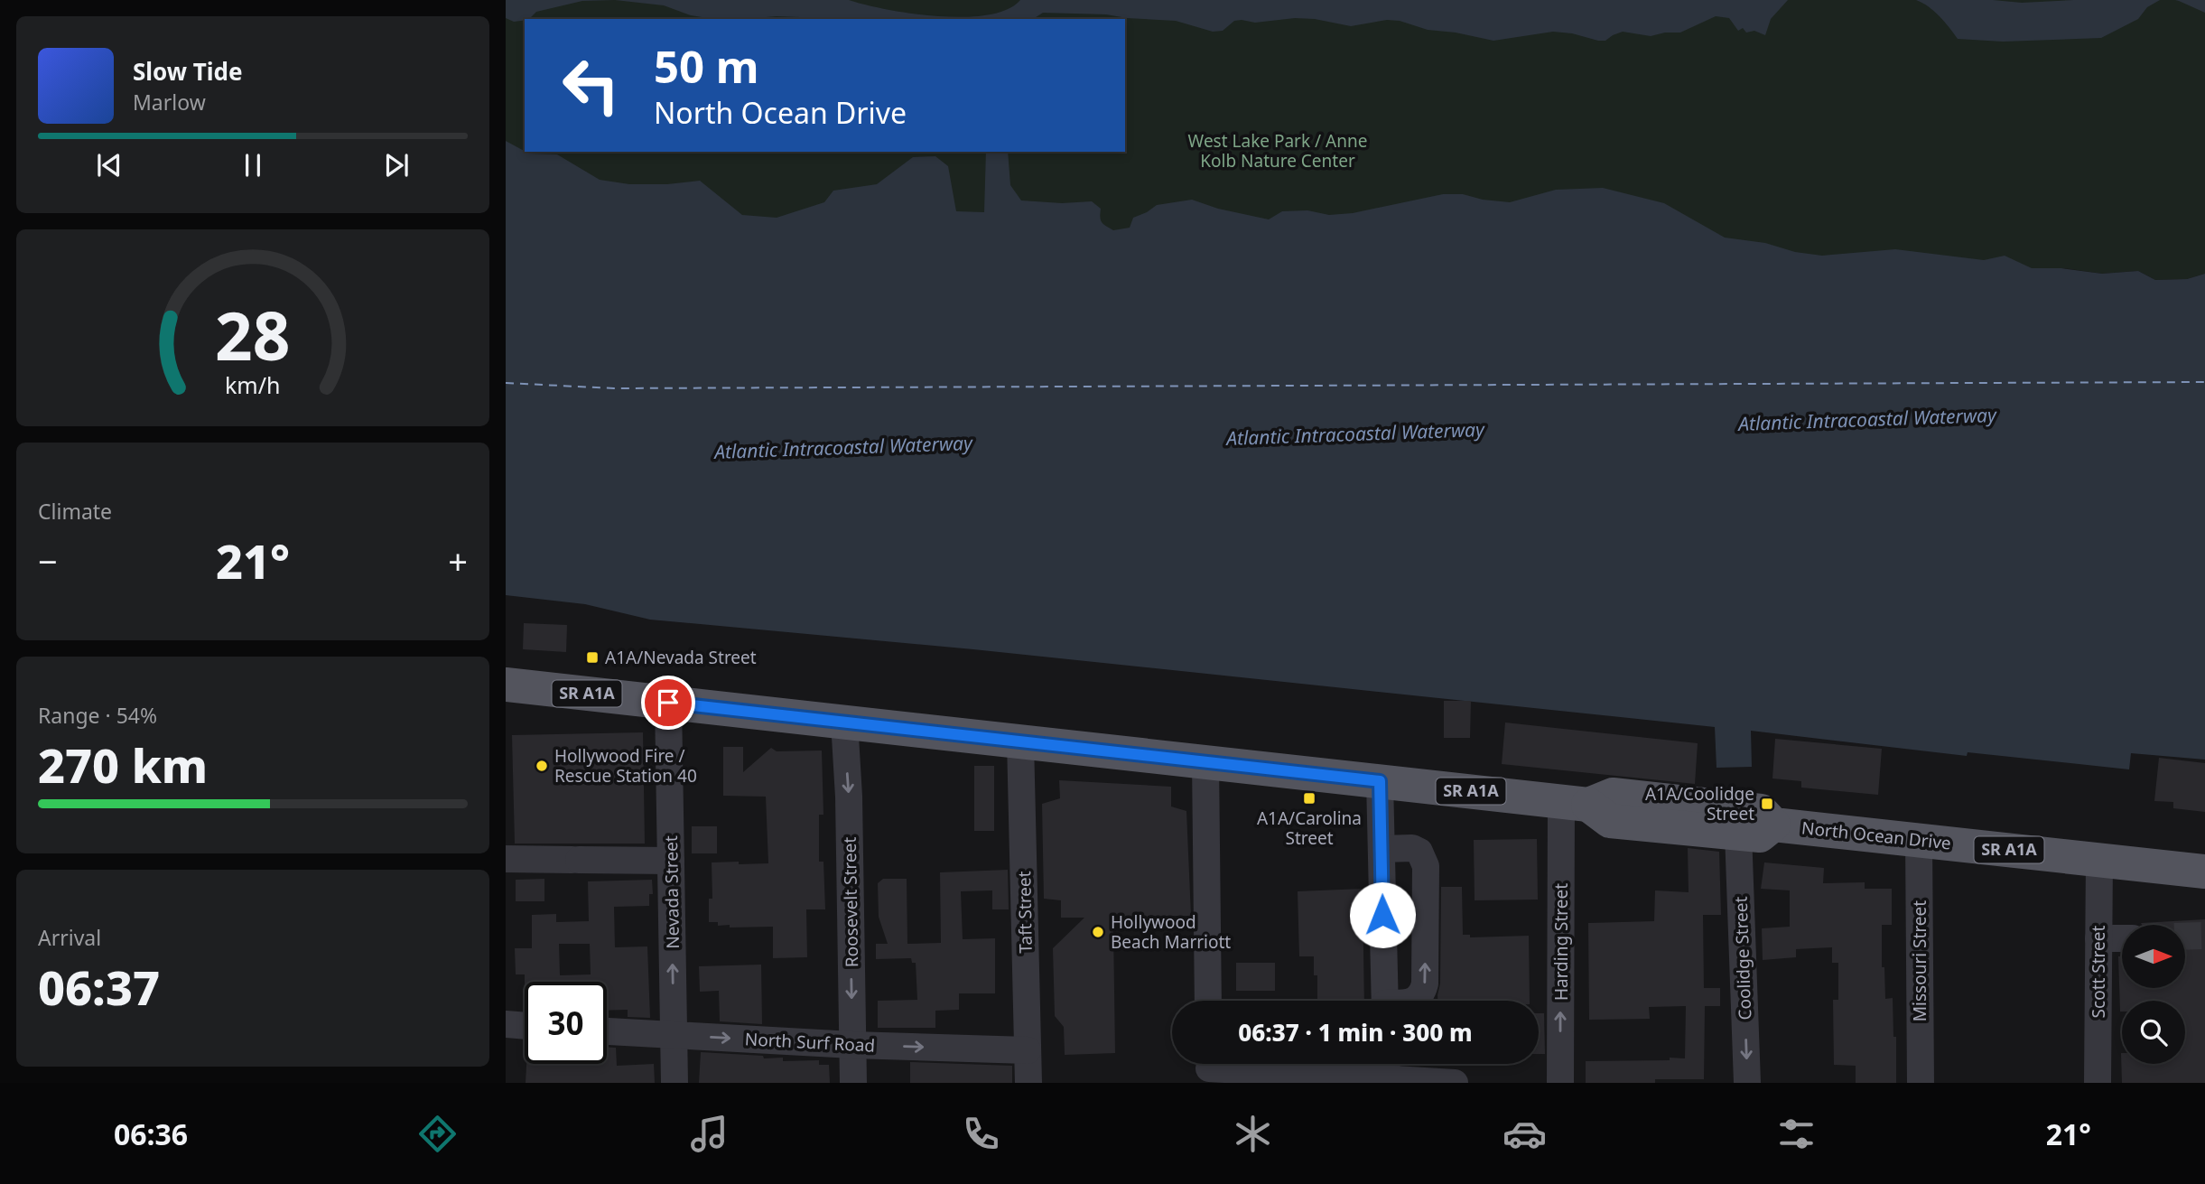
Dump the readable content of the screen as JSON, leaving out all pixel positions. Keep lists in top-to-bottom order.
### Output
{
  "streets": {
    "main road": ["SR A1A", "North Ocean Drive"],
    "street": [
      "Nevada Street",
      "Roosevelt Street",
      "Taft Street",
      "Harding Street",
      "Coolidge Street",
      "Missouri Street",
      "Scott Street",
      "North Surf Road"
    ]
  },
  "crossings": [
    ["North Ocean Drive", "Nevada Street"],
    ["North Ocean Drive", "Roosevelt Street"],
    ["North Ocean Drive", "Taft Street"],
    ["North Ocean Drive", "Harding Street"],
    ["North Ocean Drive", "Coolidge Street"],
    ["North Ocean Drive", "Missouri Street"],
    ["North Ocean Drive", "Scott Street"],
    ["Nevada Street", "North Surf Road"],
    ["Roosevelt Street", "North Surf Road"],
    ["Taft Street", "North Surf Road"]
  ],
  "one_way": [
    "Nevada Street",
    "Roosevelt Street",
    "Coolidge Street",
    "North Surf Road"
  ],
  "water": ["Atlantic Intracoastal Waterway"],
  "parks": ["West Lake Park / Anne Kolb Nature Center"],
  "places": {
    "transit": ["A1A/Nevada Street", "A1A/Carolina Street", "A1A/Coolidge Street"],
    "other": ["Hollywood Fire / Rescue Station 40", "Hollywood Beach Marriott"]
  },
  "north": "right",
  "page": {
    "turn": ["50 m", "North Ocean Drive"],
    "song": ["Slow Tide", "Marlow"],
    "tile": [
      "Climate",
      ["Range · 54%", "270 km"],
      ["Arrival", "06:37"]
    ],
    "heat": ["−", "21°", "+"],
    "limit": "30",
    "trip": "06:37 · 1 min · 300 m",
    "tabs": ["06:36", "21°"],
    "gauge": ["28", "km/h"]
  }
}
